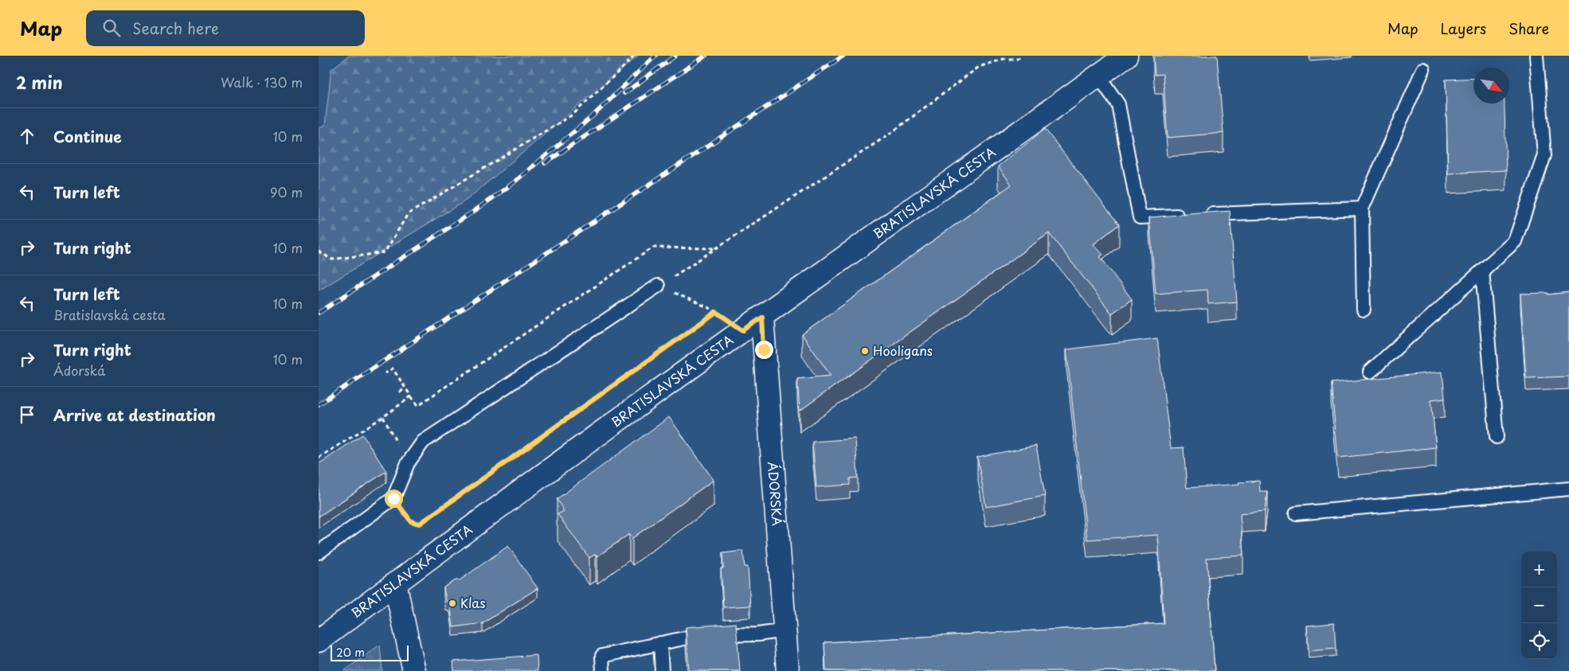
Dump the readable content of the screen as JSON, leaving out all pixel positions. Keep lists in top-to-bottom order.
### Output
{
  "streets": {
    "street": ["BRATISLAVSKÁ CESTA", "ÁDORSKÁ"]
  },
  "crossings": [
    ["BRATISLAVSKÁ CESTA", "ÁDORSKÁ"]
  ],
  "places": ["Hooligans", "Klas"],
  "scale_bar": "20 m",
  "north": "bottom right",
  "page": {
    "header": "Map",
    "search": "Search here",
    "nav": ["Map", "Layers", "Share"],
    "heading": ["2 min", "Walk · 130 m"],
    "list": [
      ["Continue", "10 m"],
      ["Turn left", "90 m"],
      ["Turn right", "10 m"],
      ["Turn left", "Bratislavská cesta", "10 m"],
      ["Turn right", "Ádorská", "10 m"],
      "Arrive at destination"
    ],
    "map_buttons": ["+", "−"],
    "scale": "20 m"
  }
}
